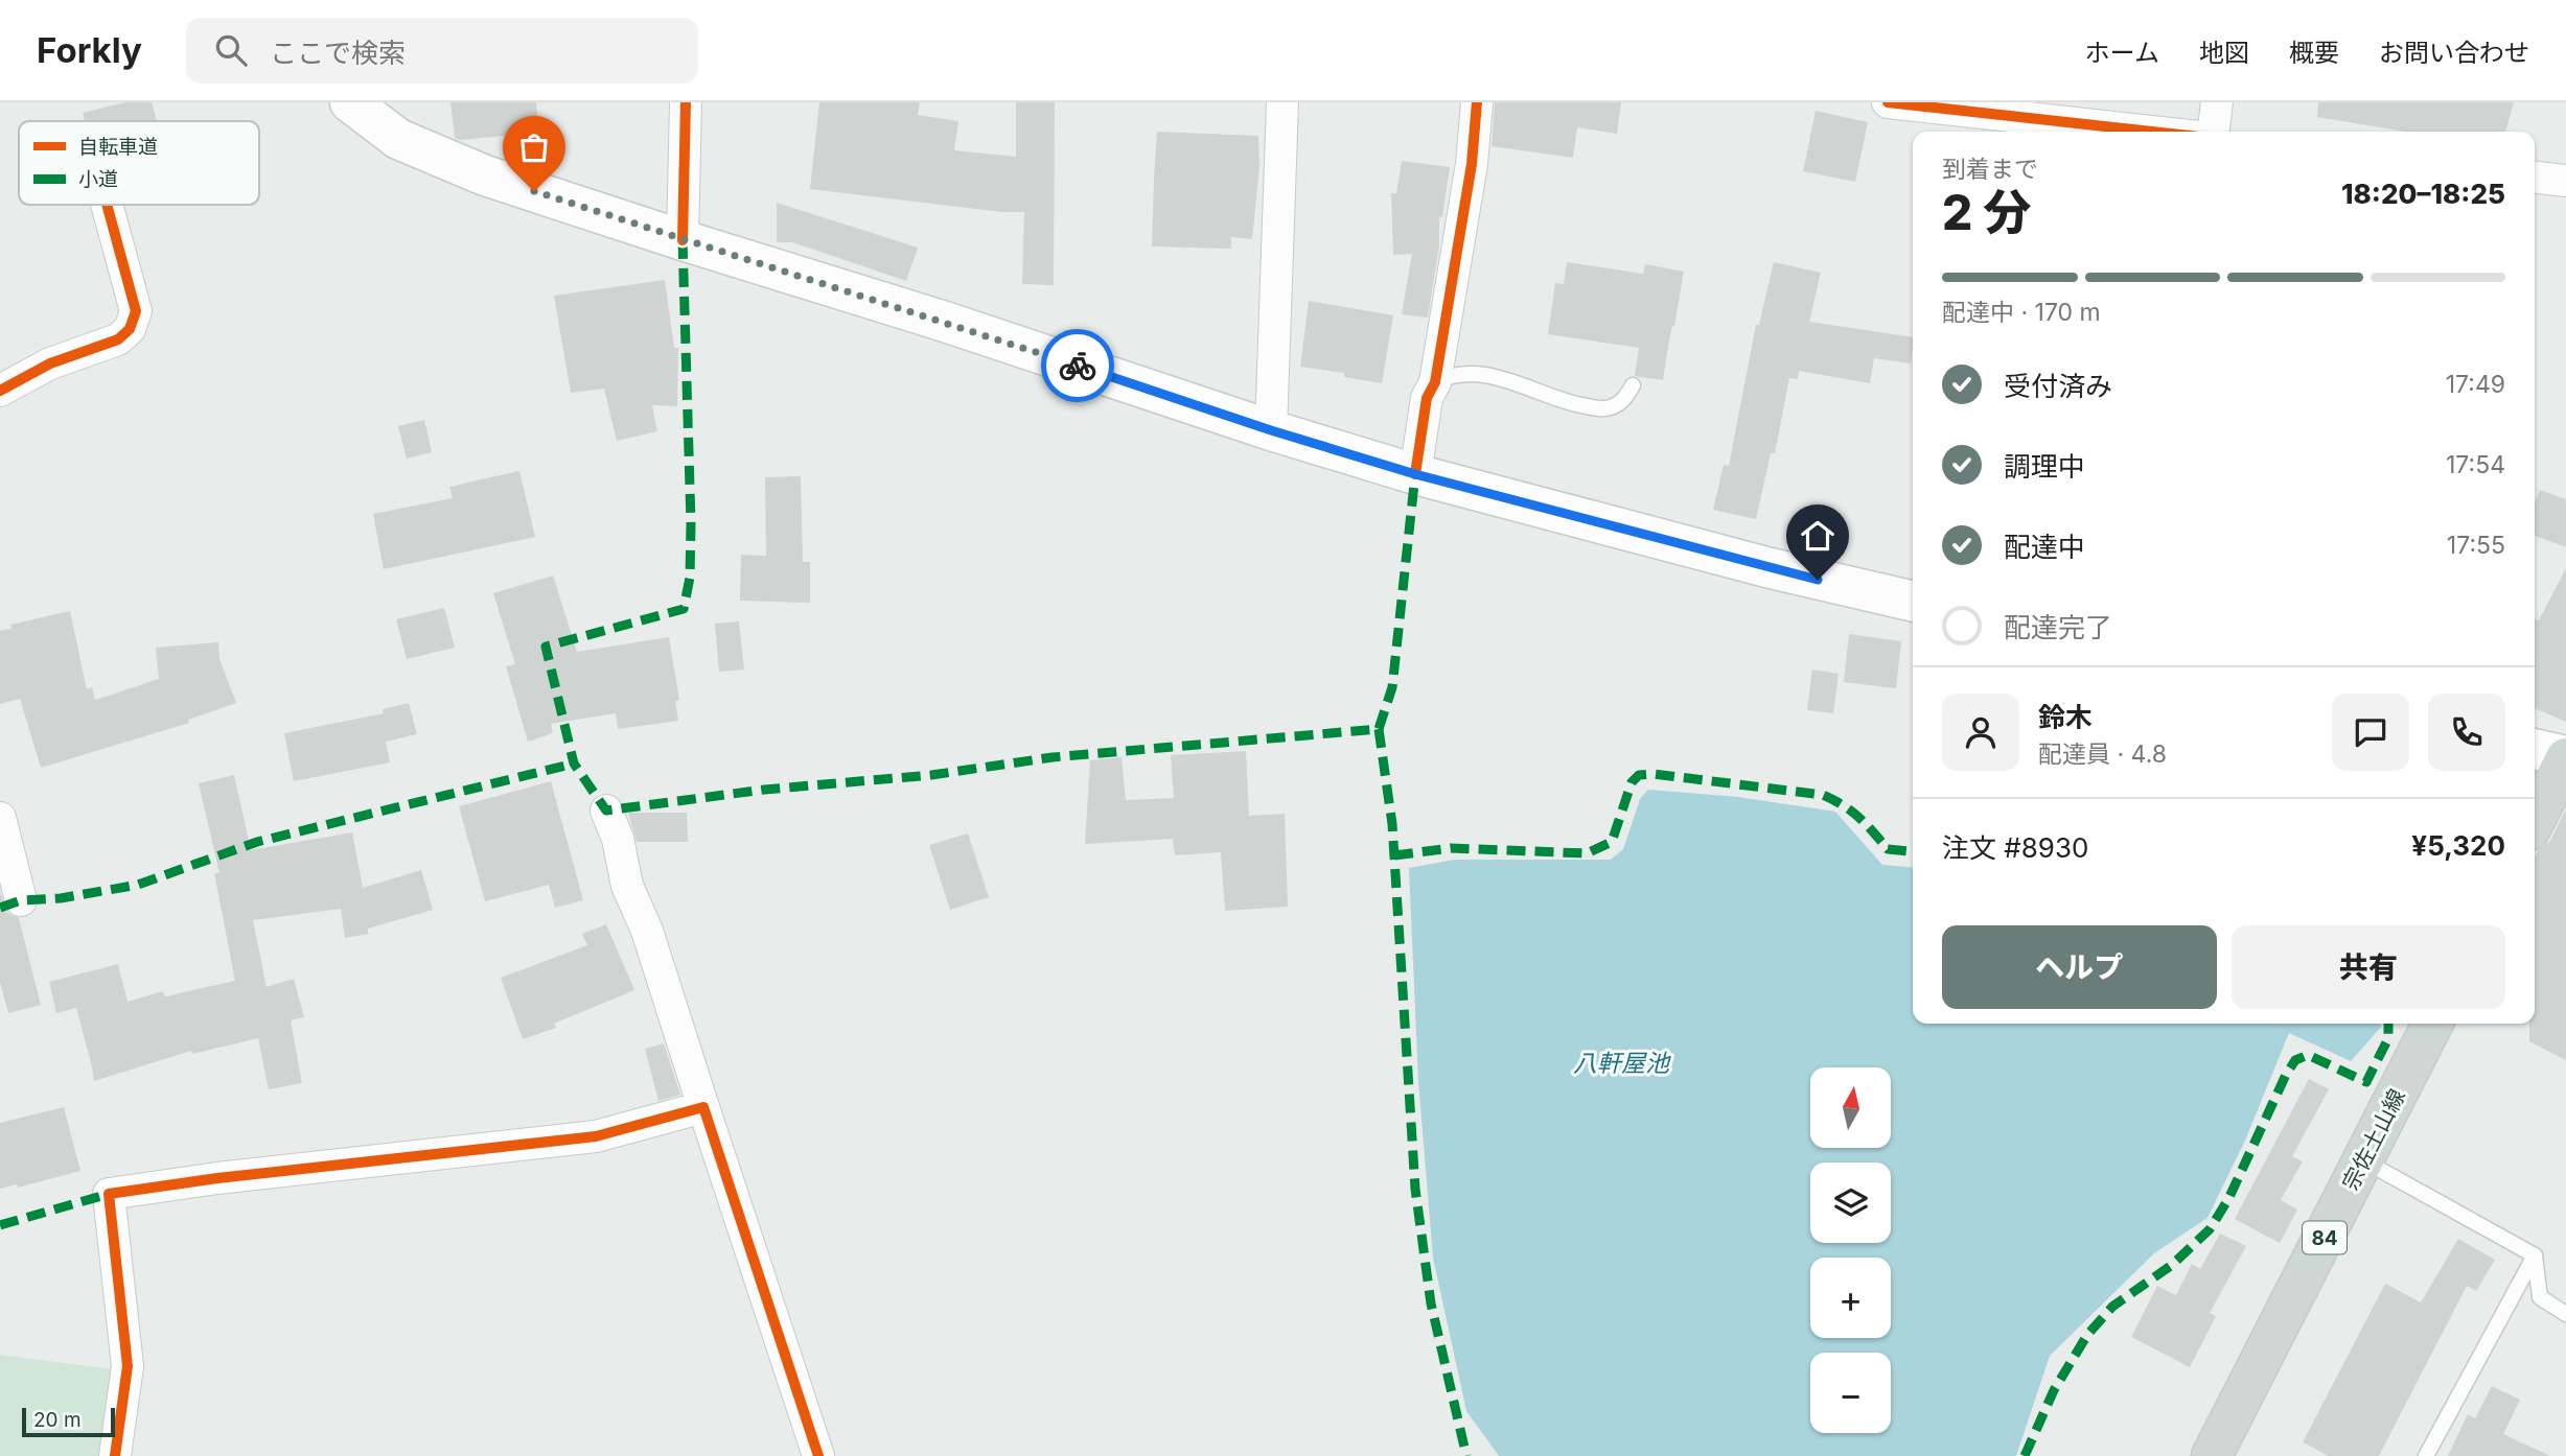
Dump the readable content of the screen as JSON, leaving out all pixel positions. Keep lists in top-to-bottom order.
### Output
{
  "streets": {
    "main road": ["宗佐土山線", "84"]
  },
  "water": ["八軒屋池"],
  "legend": ["自転車道", "小道"],
  "scale_bar": "20 m",
  "north": "top",
  "page": {
    "header": "Forkly",
    "search": "ここで検索",
    "nav": [
      "ホーム",
      "地図",
      "概要",
      "お問い合わせ"
    ],
    "heading": ["2 分", "到着まで", "18:20–18:25"],
    "panel": [
      "鈴木",
      "配達員 · 4.8",
      "注文 #8930",
      "¥5,320"
    ],
    "bar": "配達中 · 170 m",
    "list": [
      ["受付済み", "17:49"],
      ["調理中", "17:54"],
      ["配達中", "17:55"],
      "配達完了"
    ],
    "buttons": ["ヘルプ", "共有"],
    "map_buttons": ["+", "−"],
    "scale": "20 m"
  }
}
